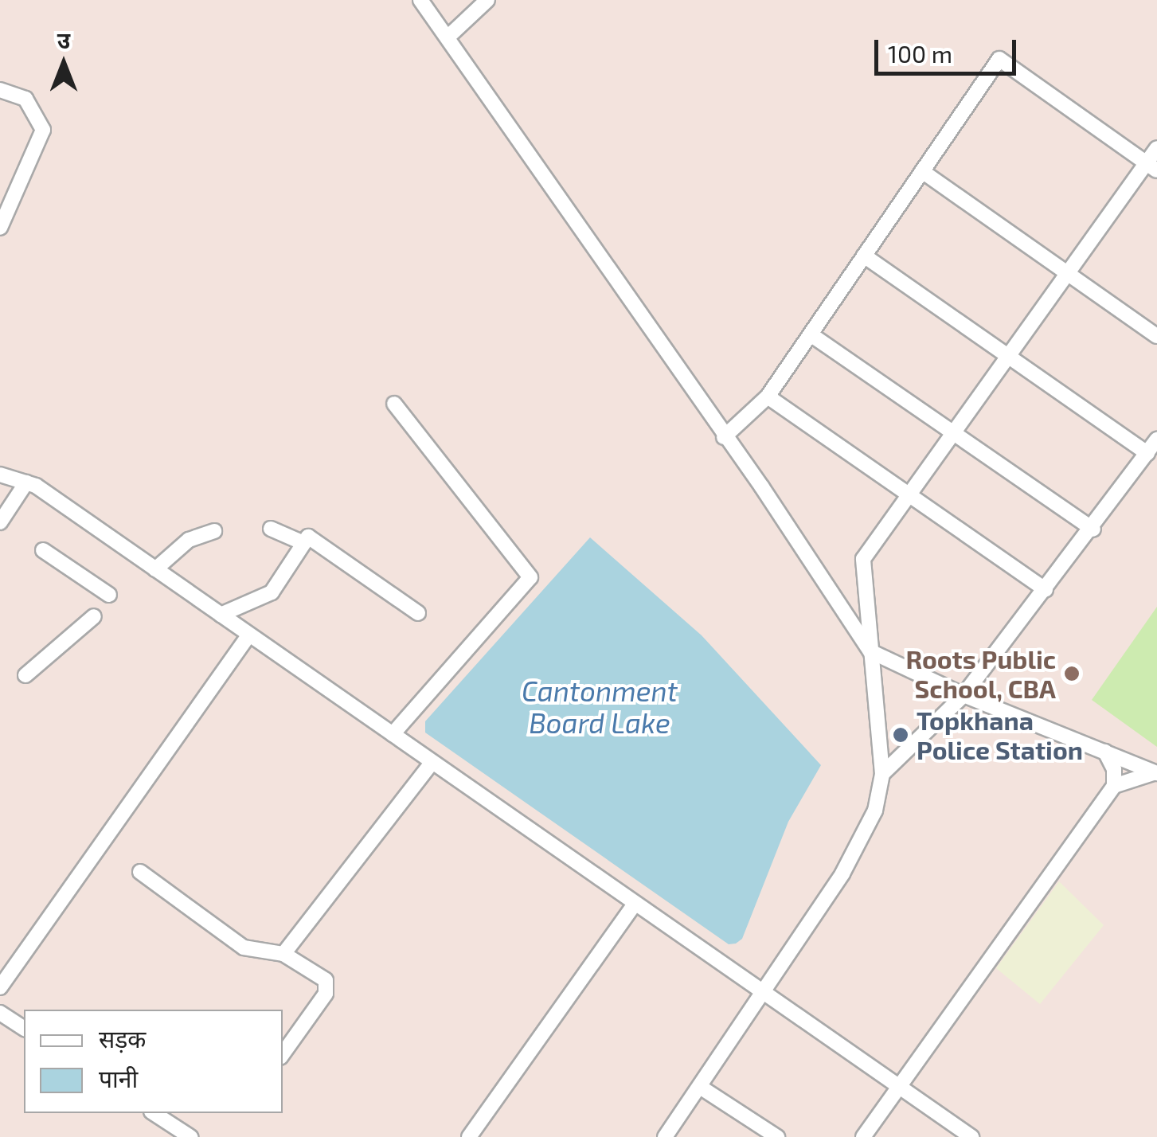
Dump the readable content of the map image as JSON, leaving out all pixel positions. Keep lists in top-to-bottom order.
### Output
{
  "water": ["Cantonment Board Lake"],
  "places": ["Roots Public School, CBA", "Topkhana Police Station"],
  "legend": ["सड़क", "पानी"],
  "scale_bar": "100 m",
  "north": "top"
}
